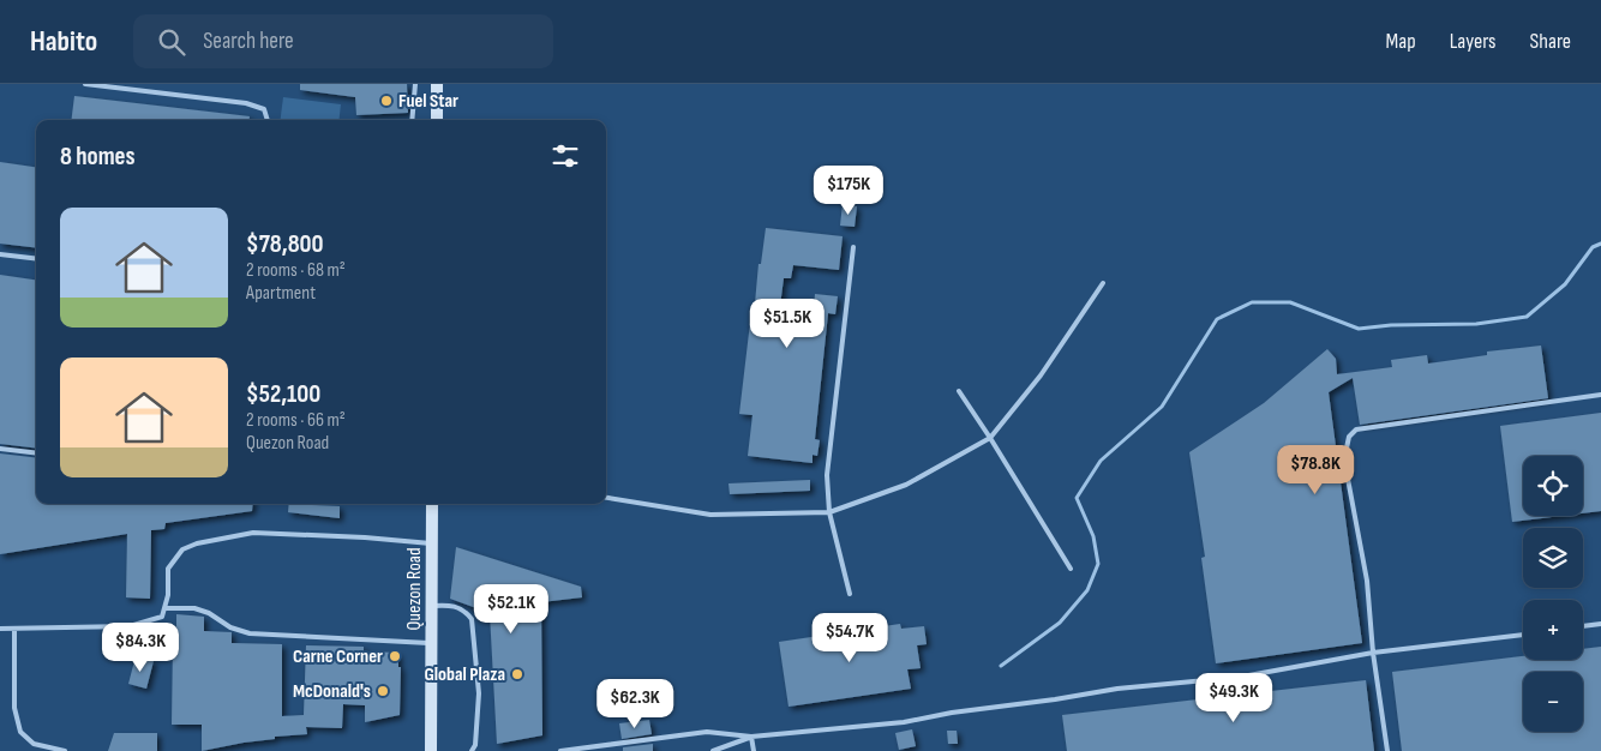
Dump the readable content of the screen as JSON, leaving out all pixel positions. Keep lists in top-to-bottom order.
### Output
{
  "streets": {
    "main road": ["Quezon Road"]
  },
  "places": [
    "Fuel Star",
    "Carne Corner",
    "Global Plaza",
    "McDonald's"
  ],
  "page": {
    "header": "Habito",
    "search": "Search here",
    "nav": ["Map", "Layers", "Share"],
    "heading": "8 homes",
    "price": [
      "$175K",
      "$51.5K",
      "$78.8K",
      "$52.1K",
      "$54.7K",
      "$84.3K",
      "$49.3K",
      "$62.3K"
    ],
    "list": [
      {
        "name": "$78,800",
        "note": "2 rooms · 68 m² · Apartment"
      },
      {
        "name": "$52,100",
        "note": "2 rooms · 66 m² · Quezon Road"
      }
    ],
    "map_buttons": ["+", "−"]
  }
}
